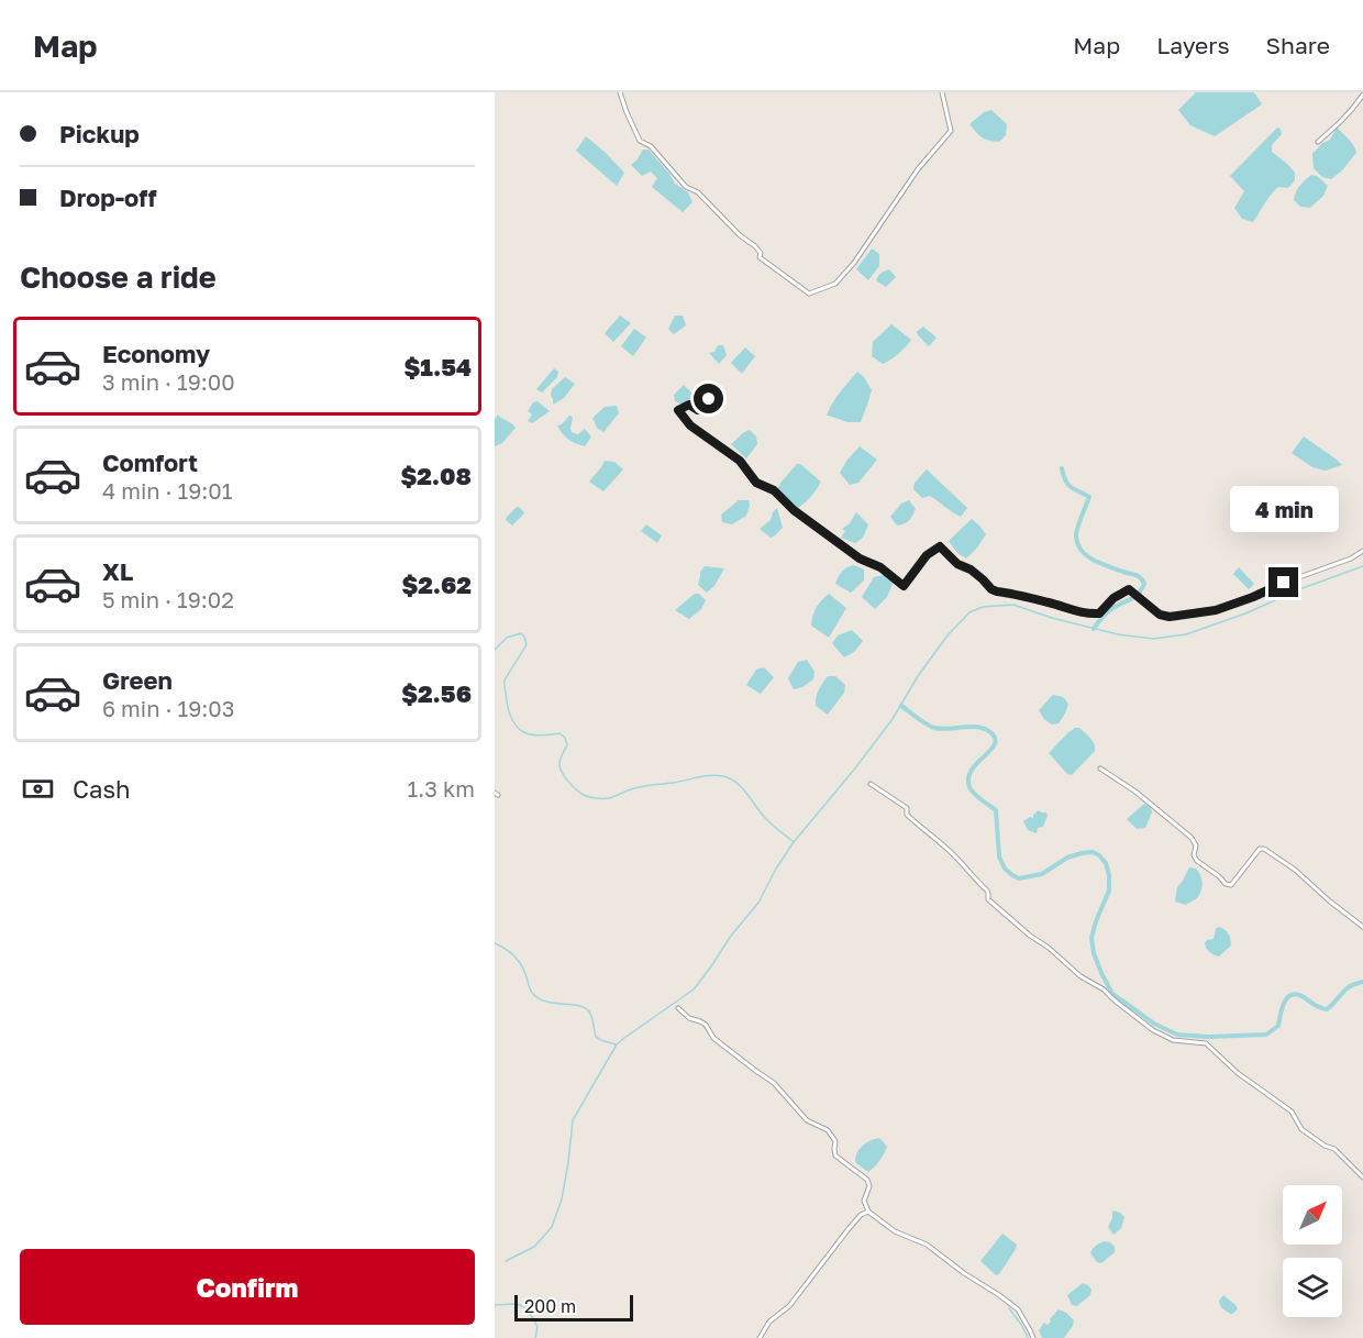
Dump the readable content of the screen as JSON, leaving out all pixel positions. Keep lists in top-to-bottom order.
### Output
{
  "scale_bar": "200 m",
  "north": "top right",
  "page": {
    "header": "Map",
    "nav": ["Map", "Layers", "Share"],
    "banner": ["Pickup", "Drop-off"],
    "heading": "Choose a ride",
    "list": [
      {
        "name": "Economy",
        "note": "3 min · 19:00",
        "value": "$1.54"
      },
      {
        "name": "Comfort",
        "note": "4 min · 19:01",
        "value": "$2.08"
      },
      {
        "name": "XL",
        "note": "5 min · 19:02",
        "value": "$2.62"
      },
      {
        "name": "Green",
        "note": "6 min · 19:03",
        "value": "$2.56"
      }
    ],
    "bubble": "4 min",
    "pay": ["Cash", "1.3 km"],
    "buttons": "Confirm",
    "scale": "200 m"
  }
}
